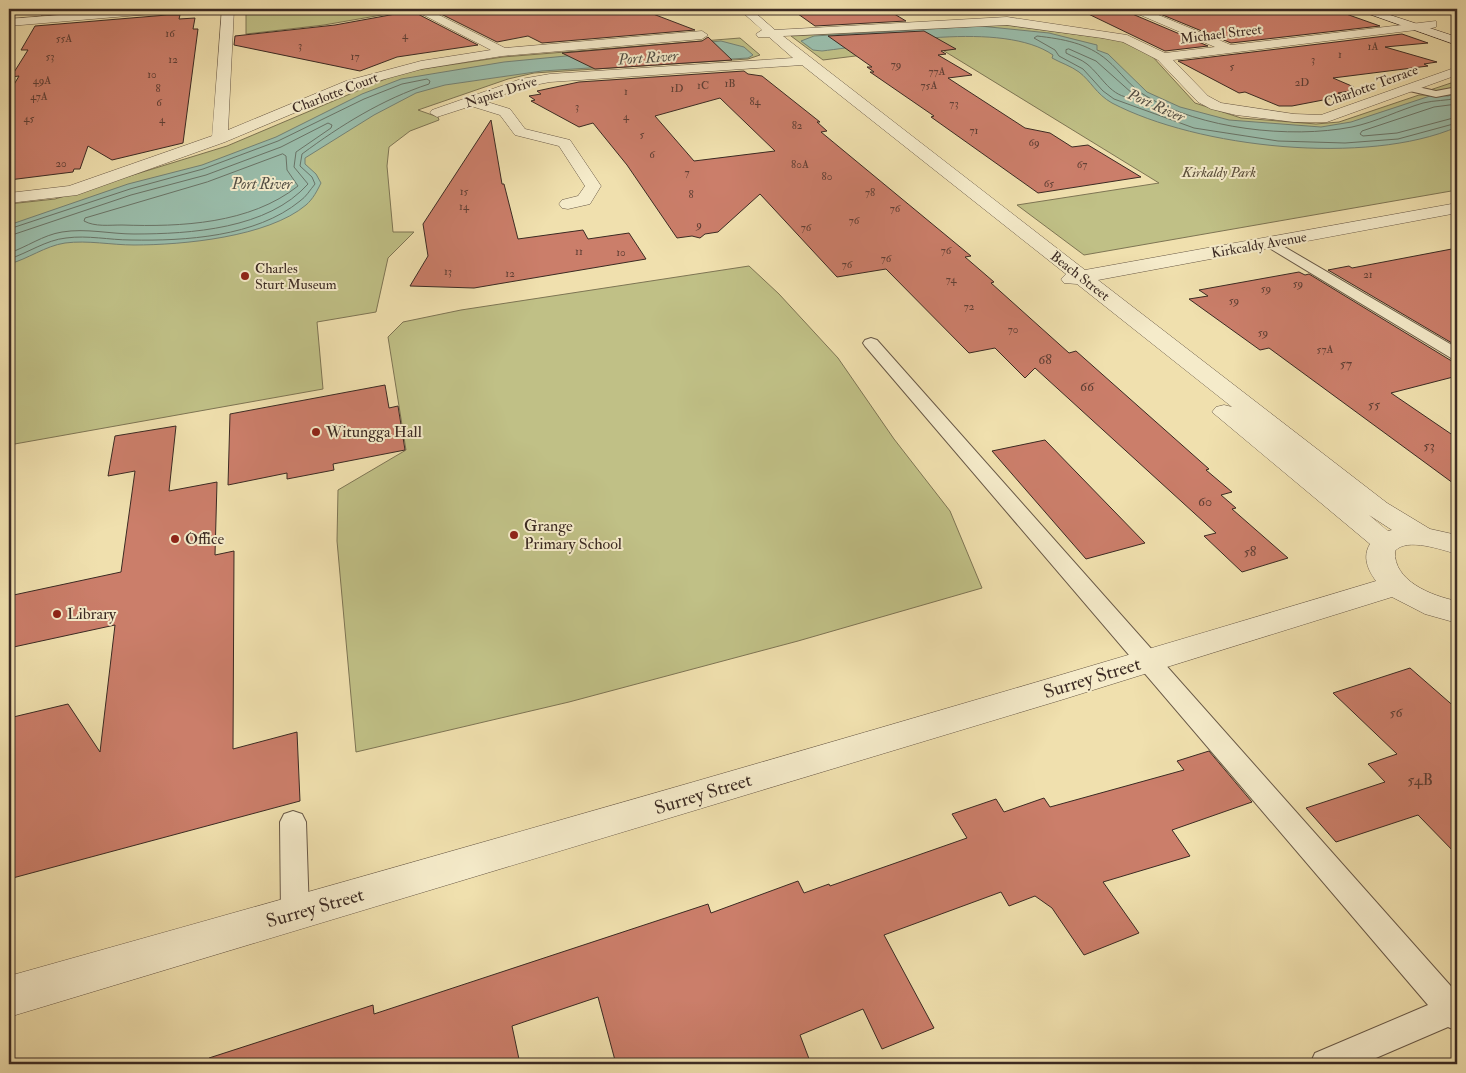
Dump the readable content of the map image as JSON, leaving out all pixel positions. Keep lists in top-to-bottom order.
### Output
{
  "streets": {
    "street": [
      "Michael Street",
      "Charlotte Terrace",
      "Napier Drive",
      "Charlotte Court",
      "Kirkcaldy Avenue",
      "Beach Street",
      "Surrey Street"
    ]
  },
  "crossings": [
    ["Michael Street", "Charlotte Terrace"],
    ["Charlotte Terrace", "Beach Street"],
    ["Napier Drive", "Beach Street"],
    ["Kirkcaldy Avenue", "Beach Street"]
  ],
  "water": ["Port River"],
  "parks": ["Kirkaldy Park"],
  "places": [
    "Charles Sturt Museum",
    "Witungga Hall",
    "Grange Primary School",
    "Office",
    "Library"
  ],
  "house_numbers": [
    "16",
    "4",
    "55A",
    "3",
    "1A",
    "1",
    "53",
    "17",
    "12",
    "3",
    "79",
    "5",
    "77A",
    "10",
    "49A",
    "2D",
    "1B",
    "1C",
    "75A",
    "8",
    "1D",
    "1",
    "47A",
    "84",
    "6",
    "73",
    "3",
    "4",
    "45",
    "4",
    "82",
    "71",
    "5",
    "69",
    "6",
    "20",
    "80A",
    "67",
    "7",
    "80",
    "65",
    "15",
    "78",
    "8",
    "14",
    "76",
    "76",
    "9",
    "76",
    "76",
    "11",
    "10",
    "76",
    "76",
    "13",
    "12",
    "21",
    "74",
    "59",
    "59",
    "59",
    "72",
    "70",
    "59",
    "57A",
    "68",
    "57",
    "66",
    "55",
    "53",
    "60",
    "58",
    "56",
    "54B"
  ]
}
